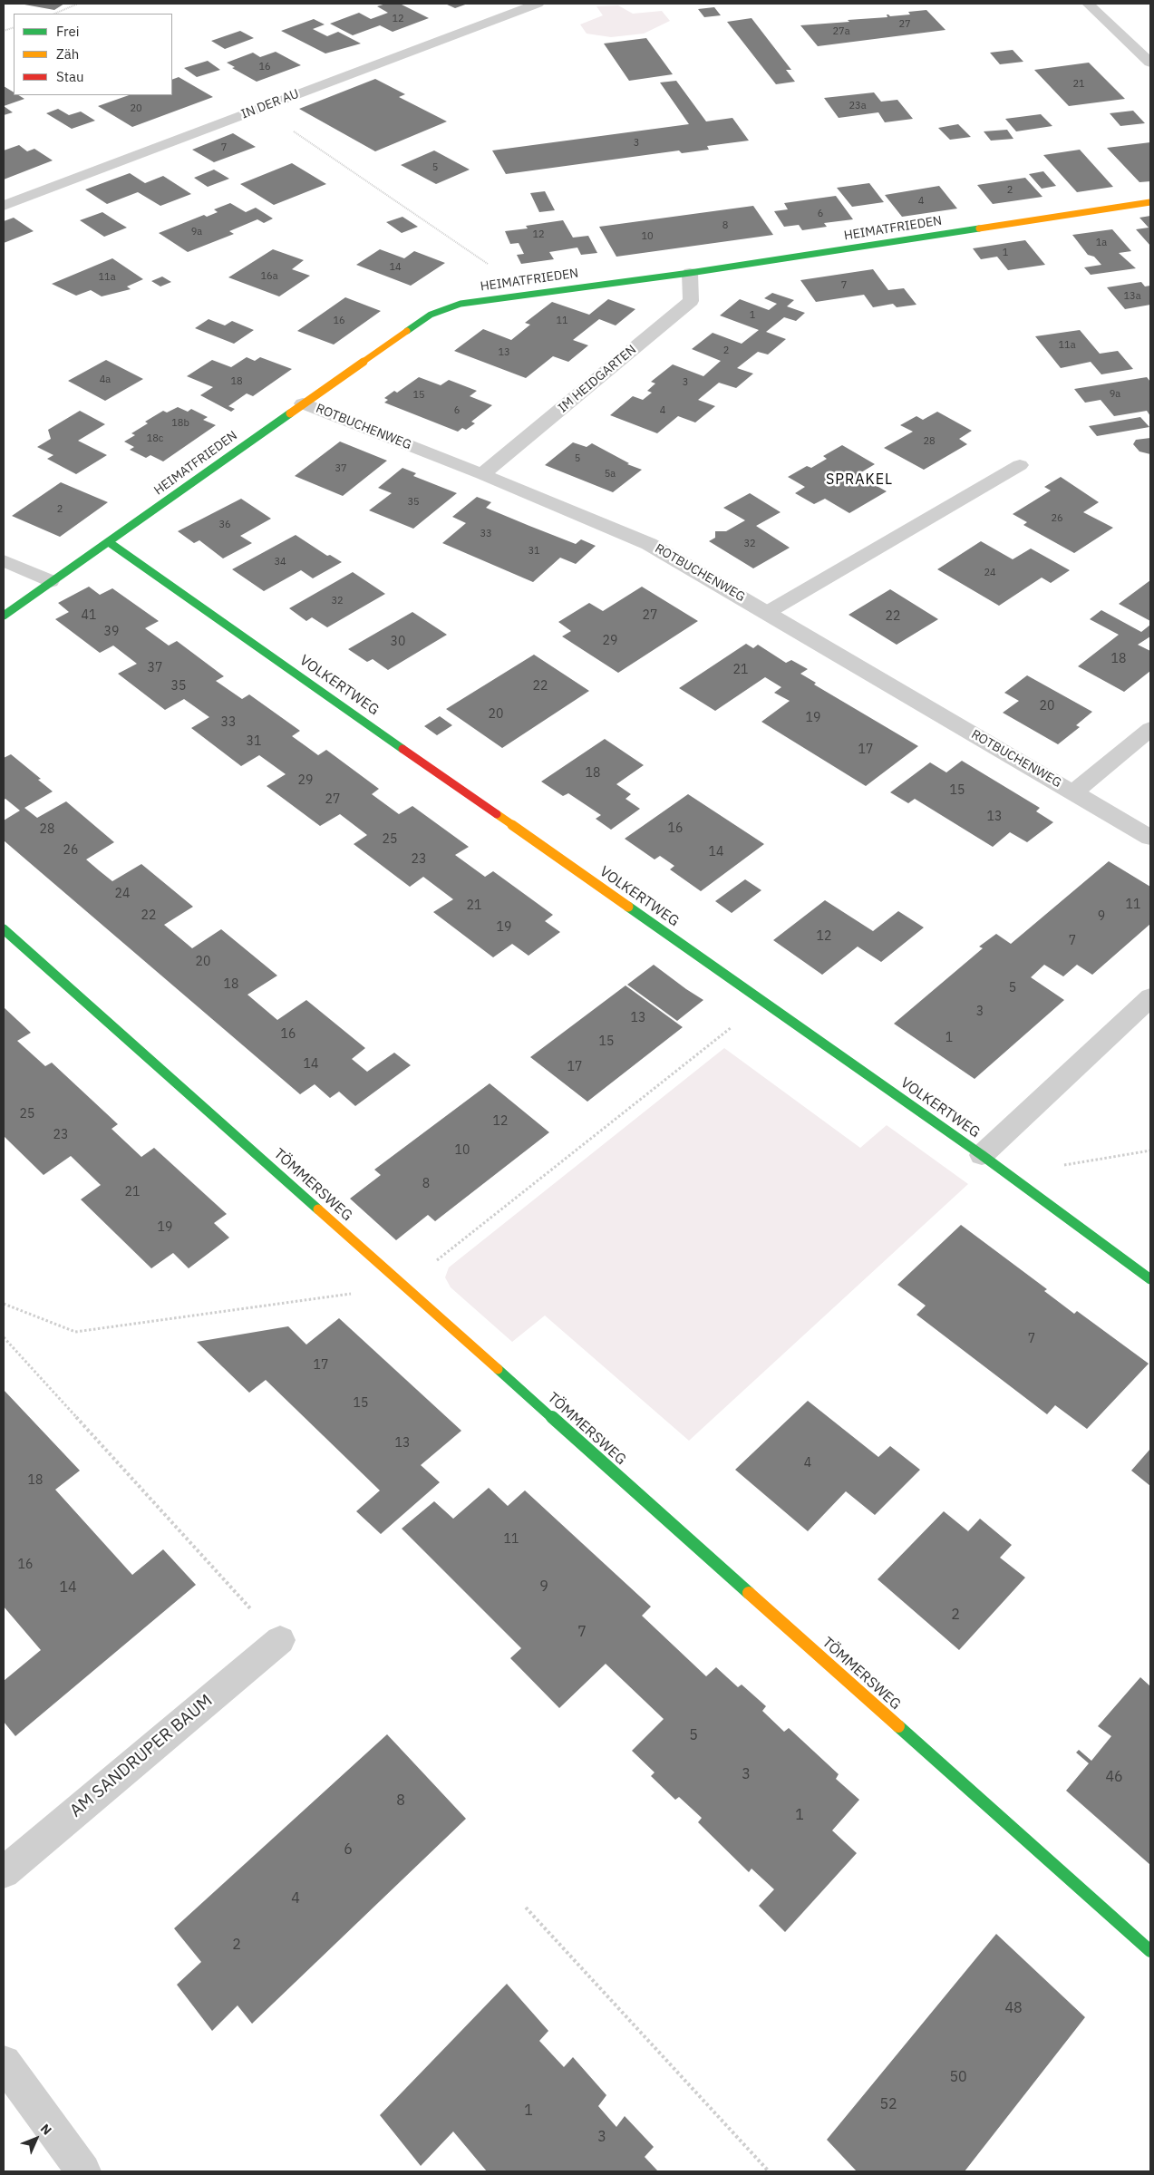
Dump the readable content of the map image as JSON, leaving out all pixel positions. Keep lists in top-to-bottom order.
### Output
{
  "streets": {
    "street": [
      "IN DER AU",
      "HEIMATFRIEDEN",
      "IM HEIDGARTEN",
      "ROTBUCHENWEG",
      "VOLKERTWEG",
      "TÖMMERSWEG",
      "AM SANDRUPER BAUM"
    ]
  },
  "crossings": [
    ["HEIMATFRIEDEN", "IM HEIDGARTEN"],
    ["HEIMATFRIEDEN", "ROTBUCHENWEG"],
    ["HEIMATFRIEDEN", "VOLKERTWEG"],
    ["IM HEIDGARTEN", "ROTBUCHENWEG"]
  ],
  "districts": ["SPRAKEL"],
  "house_numbers": [
    "12",
    "27",
    "27a",
    "16",
    "21",
    "23a",
    "20",
    "3",
    "7",
    "5",
    "2",
    "4",
    "6",
    "8",
    "9a",
    "12",
    "10",
    "1a",
    "1",
    "14",
    "16a",
    "11a",
    "7",
    "13a",
    "1",
    "16",
    "11",
    "11a",
    "2",
    "13",
    "4a",
    "18",
    "3",
    "9a",
    "15",
    "6",
    "4",
    "18b",
    "18c",
    "28",
    "5",
    "37",
    "5a",
    "35",
    "2",
    "26",
    "36",
    "33",
    "32",
    "31",
    "34",
    "24",
    "32",
    "41",
    "27",
    "22",
    "39",
    "29",
    "30",
    "18",
    "37",
    "21",
    "35",
    "22",
    "20",
    "20",
    "19",
    "33",
    "31",
    "17",
    "18",
    "29",
    "15",
    "27",
    "13",
    "16",
    "28",
    "25",
    "26",
    "14",
    "23",
    "24",
    "11",
    "21",
    "22",
    "9",
    "19",
    "12",
    "7",
    "20",
    "18",
    "5",
    "3",
    "13",
    "16",
    "1",
    "15",
    "14",
    "17",
    "25",
    "12",
    "23",
    "10",
    "8",
    "21",
    "19",
    "7",
    "17",
    "15",
    "13",
    "4",
    "18",
    "11",
    "16",
    "9",
    "14",
    "2",
    "7",
    "5",
    "3",
    "46",
    "8",
    "1",
    "6",
    "4",
    "2",
    "48",
    "50",
    "52",
    "1",
    "3"
  ],
  "legend": ["Frei", "Zäh", "Stau"],
  "north": "top right"
}
